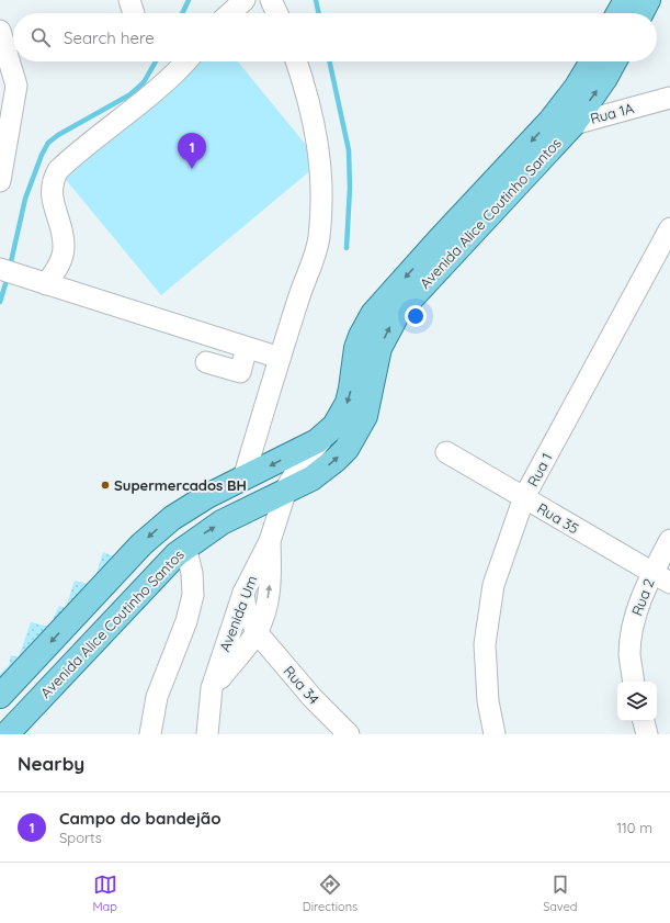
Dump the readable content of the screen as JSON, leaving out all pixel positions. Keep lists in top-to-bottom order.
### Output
{
  "streets": {
    "main road": ["Avenida Alice Coutinho Santos"],
    "street": [
      "Rua 1A",
      "Rua 1",
      "Rua 35",
      "Rua 2",
      "Avenida Um",
      "Rua 34"
    ]
  },
  "crossings": [
    ["Rua 1A", "Avenida Alice Coutinho Santos"],
    ["Avenida Alice Coutinho Santos", "Avenida Um"],
    ["Rua 1", "Rua 35"],
    ["Rua 35", "Rua 2"],
    ["Avenida Um", "Rua 34"]
  ],
  "places": ["Supermercados BH"],
  "page": {
    "search": "Search here",
    "pins": "1",
    "heading": "Nearby",
    "list": [
      {
        "mark": "1",
        "name": "Campo do bandejão",
        "note": "Sports",
        "value": "110 m"
      }
    ],
    "nav": ["Map", "Directions", "Saved"]
  }
}
